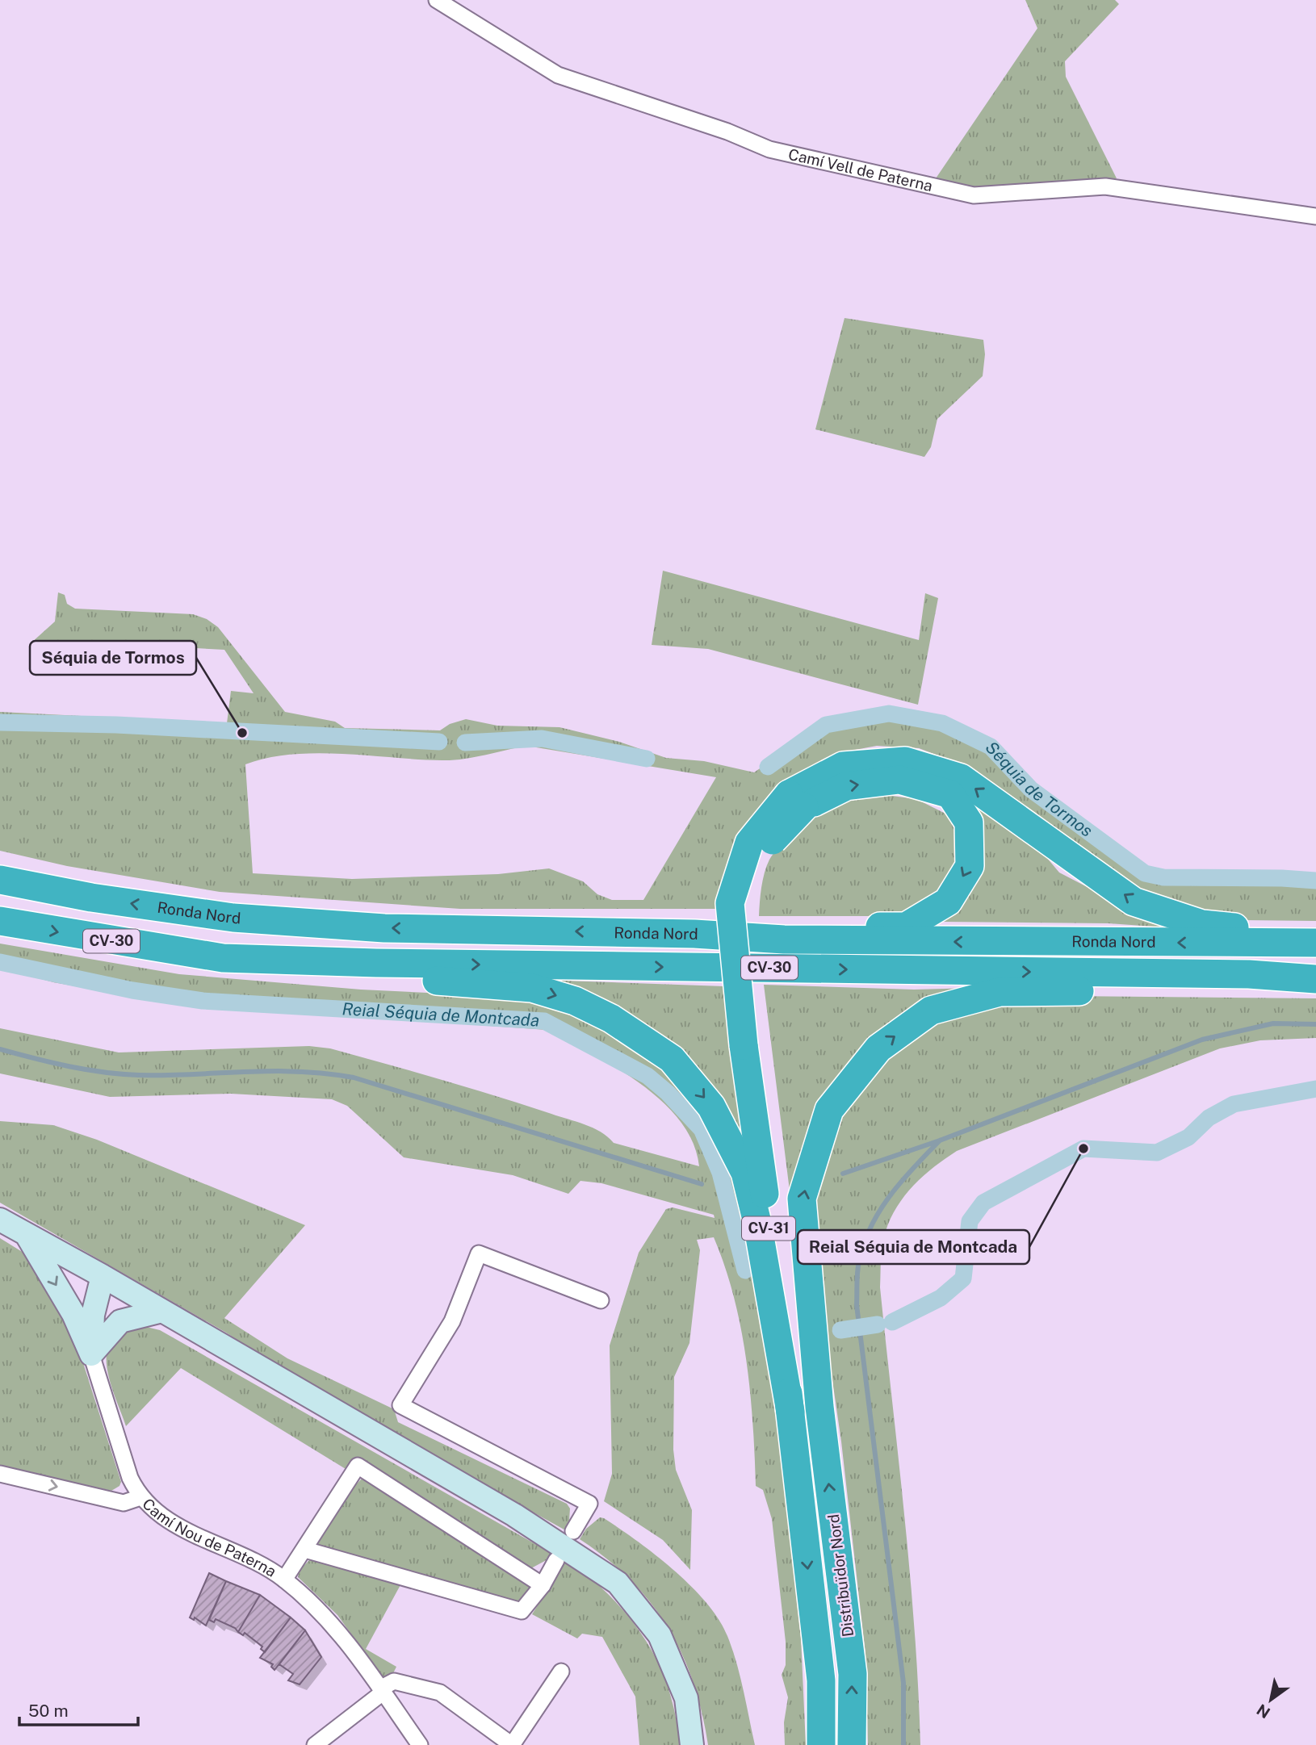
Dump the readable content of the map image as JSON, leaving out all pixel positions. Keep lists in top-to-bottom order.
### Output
{
  "streets": {
    "highway": [
      "Ronda Nord",
      "CV-30",
      "CV-31",
      "Distribuïdor Nord"
    ],
    "street": ["Camí Vell de Paterna", "Camí Nou de Paterna"]
  },
  "crossings": [
    ["CV-31", "Distribuïdor Nord"]
  ],
  "water": ["Séquia de Tormos", "Reial Séquia de Montcada"],
  "places": ["Séquia de Tormos", "Reial Séquia de Montcada"],
  "scale_bar": "50 m",
  "north": "bottom left"
}
